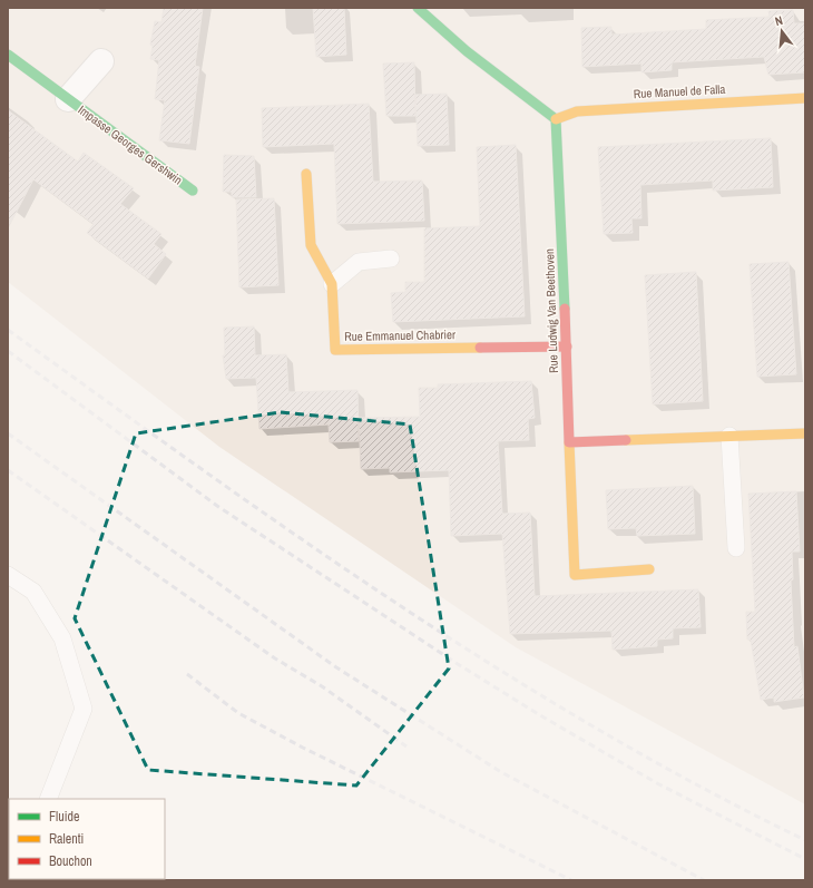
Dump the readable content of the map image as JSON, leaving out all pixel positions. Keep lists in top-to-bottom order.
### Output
{
  "streets": {
    "street": [
      "Rue Manuel de Falla",
      "Impasse Georges Gershwin",
      "Rue Ludwig Van Beethoven",
      "Rue Emmanuel Chabrier"
    ]
  },
  "crossings": [
    ["Rue Manuel de Falla", "Rue Ludwig Van Beethoven"],
    ["Rue Ludwig Van Beethoven", "Rue Emmanuel Chabrier"]
  ],
  "legend": ["Fluide", "Ralenti", "Bouchon"],
  "north": "top"
}
